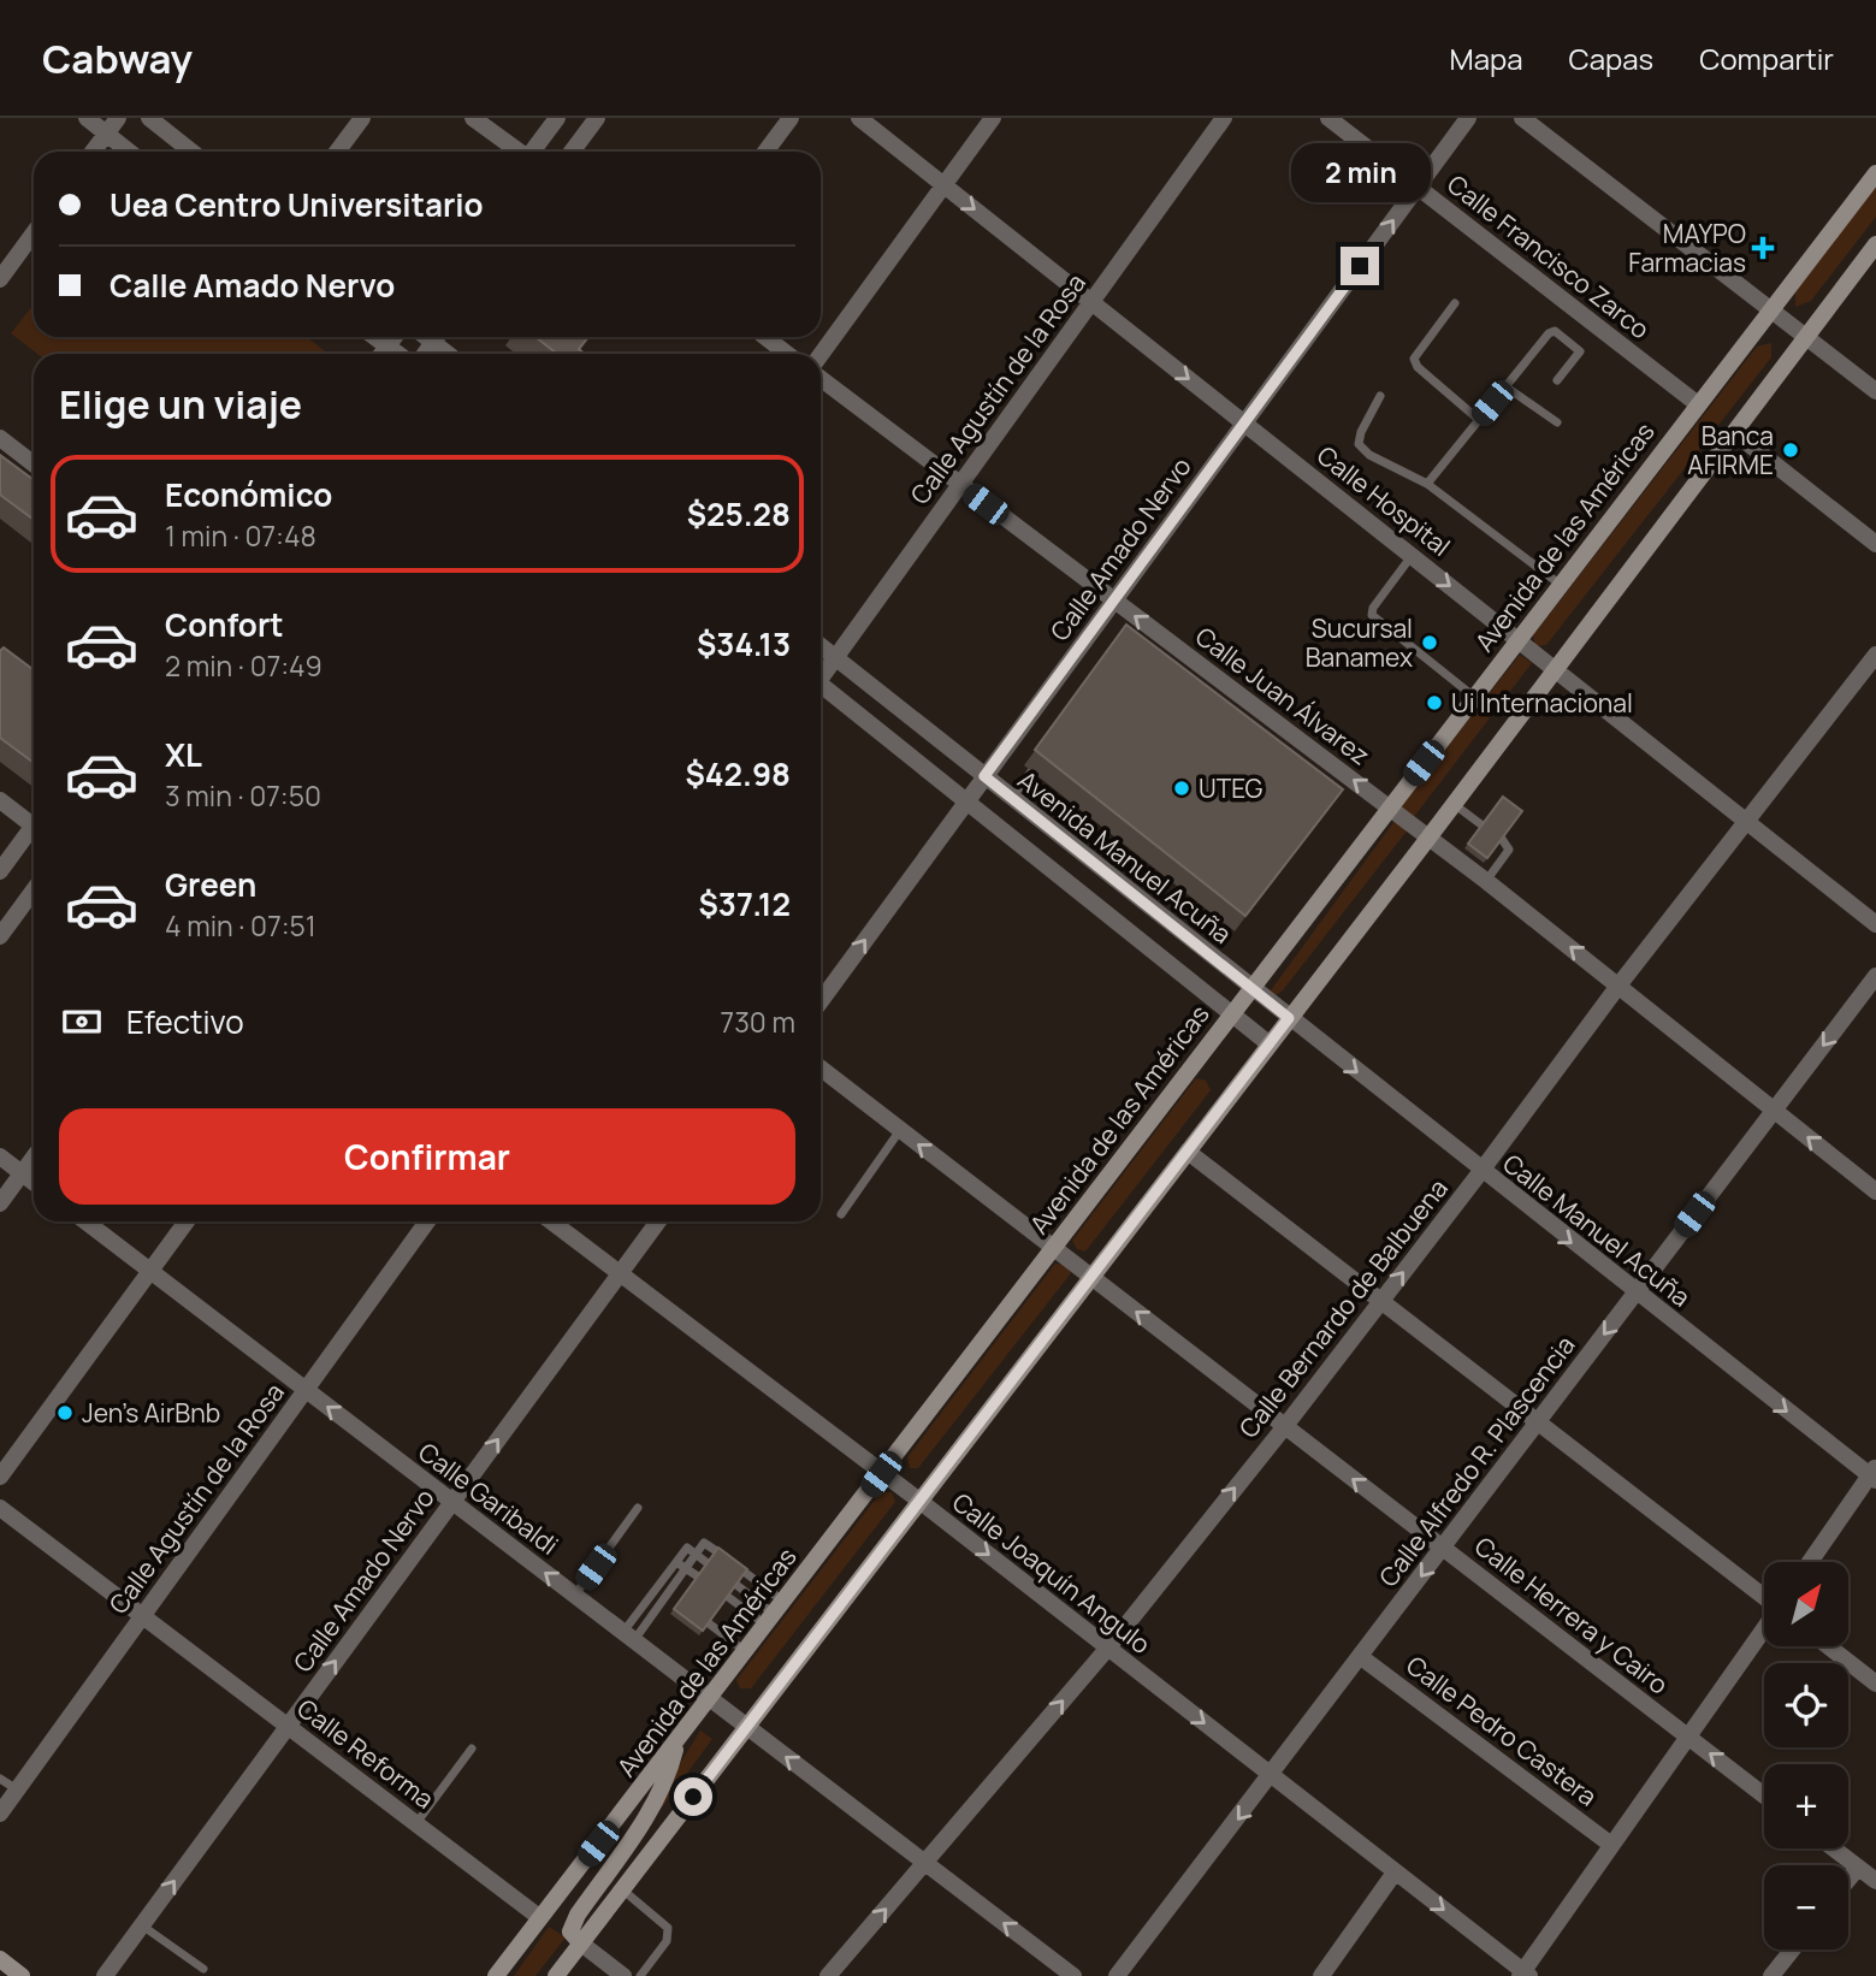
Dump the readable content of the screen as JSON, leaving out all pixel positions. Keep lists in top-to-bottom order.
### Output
{
  "streets": {
    "main road": ["Avenida de las Américas"],
    "street": [
      "Calle Francisco Zarco",
      "Calle Agustín de la Rosa",
      "Calle Hospital",
      "Calle Amado Nervo",
      "Calle Juan Álvarez",
      "Avenida Manuel Acuña",
      "Calle Manuel Acuña",
      "Calle Bernardo de Balbuena",
      "Calle Alfredo R. Plascencia",
      "Calle Garibaldi",
      "Calle Joaquín Angulo",
      "Calle Herrera y Cairo",
      "Calle Pedro Castera",
      "Calle Reforma"
    ]
  },
  "crossings": [
    ["Calle Francisco Zarco", "Avenida de las Américas"],
    ["Calle Francisco Zarco", "Calle Amado Nervo"],
    ["Calle Agustín de la Rosa", "Calle Hospital"],
    ["Calle Agustín de la Rosa", "Calle Juan Álvarez"],
    ["Calle Agustín de la Rosa", "Avenida Manuel Acuña"],
    ["Calle Agustín de la Rosa", "Calle Garibaldi"],
    ["Calle Agustín de la Rosa", "Calle Reforma"],
    ["Calle Hospital", "Avenida de las Américas"],
    ["Calle Hospital", "Calle Amado Nervo"],
    ["Calle Hospital", "Calle Bernardo de Balbuena"],
    ["Avenida de las Américas", "Calle Juan Álvarez"],
    ["Avenida de las Américas", "Avenida Manuel Acuña"],
    ["Avenida de las Américas", "Calle Garibaldi"],
    ["Avenida de las Américas", "Calle Joaquín Angulo"],
    ["Avenida de las Américas", "Calle Herrera y Cairo"],
    ["Avenida de las Américas", "Calle Reforma"],
    ["Calle Amado Nervo", "Calle Juan Álvarez"],
    ["Calle Amado Nervo", "Avenida Manuel Acuña"],
    ["Calle Amado Nervo", "Calle Garibaldi"],
    ["Calle Amado Nervo", "Calle Joaquín Angulo"],
    ["Calle Amado Nervo", "Calle Reforma"],
    ["Calle Juan Álvarez", "Calle Bernardo de Balbuena"],
    ["Calle Juan Álvarez", "Calle Alfredo R. Plascencia"],
    ["Avenida Manuel Acuña", "Calle Manuel Acuña"],
    ["Calle Manuel Acuña", "Calle Bernardo de Balbuena"],
    ["Calle Manuel Acuña", "Calle Alfredo R. Plascencia"],
    ["Calle Bernardo de Balbuena", "Calle Garibaldi"],
    ["Calle Bernardo de Balbuena", "Calle Joaquín Angulo"],
    ["Calle Bernardo de Balbuena", "Calle Herrera y Cairo"],
    ["Calle Alfredo R. Plascencia", "Calle Joaquín Angulo"],
    ["Calle Alfredo R. Plascencia", "Calle Herrera y Cairo"],
    ["Calle Alfredo R. Plascencia", "Calle Pedro Castera"]
  ],
  "one_way": [
    "Calle Hospital",
    "Calle Amado Nervo",
    "Calle Juan Álvarez",
    "Calle Manuel Acuña",
    "Calle Bernardo de Balbuena",
    "Calle Alfredo R. Plascencia",
    "Calle Garibaldi",
    "Calle Joaquín Angulo",
    "Calle Herrera y Cairo"
  ],
  "places": {
    "health": ["MAYPO Farmacias"],
    "other": [
      "Banca AFIRME",
      "Sucursal Banamex",
      "Ui Internacional",
      "UTEG",
      "Jen's AirBnb"
    ]
  },
  "north": "top right",
  "page": {
    "header": "Cabway",
    "nav": ["Mapa", "Capas", "Compartir"],
    "bubble": "2 min",
    "banner": ["Uea Centro Universitario", "Calle Amado Nervo"],
    "heading": "Elige un viaje",
    "list": [
      {
        "name": "Económico",
        "note": "1 min · 07:48",
        "value": "$25.28"
      },
      {
        "name": "Confort",
        "note": "2 min · 07:49",
        "value": "$34.13"
      },
      {
        "name": "XL",
        "note": "3 min · 07:50",
        "value": "$42.98"
      },
      {
        "name": "Green",
        "note": "4 min · 07:51",
        "value": "$37.12"
      }
    ],
    "pay": ["Efectivo", "730 m"],
    "buttons": "Confirmar",
    "map_buttons": ["+", "−"]
  }
}
